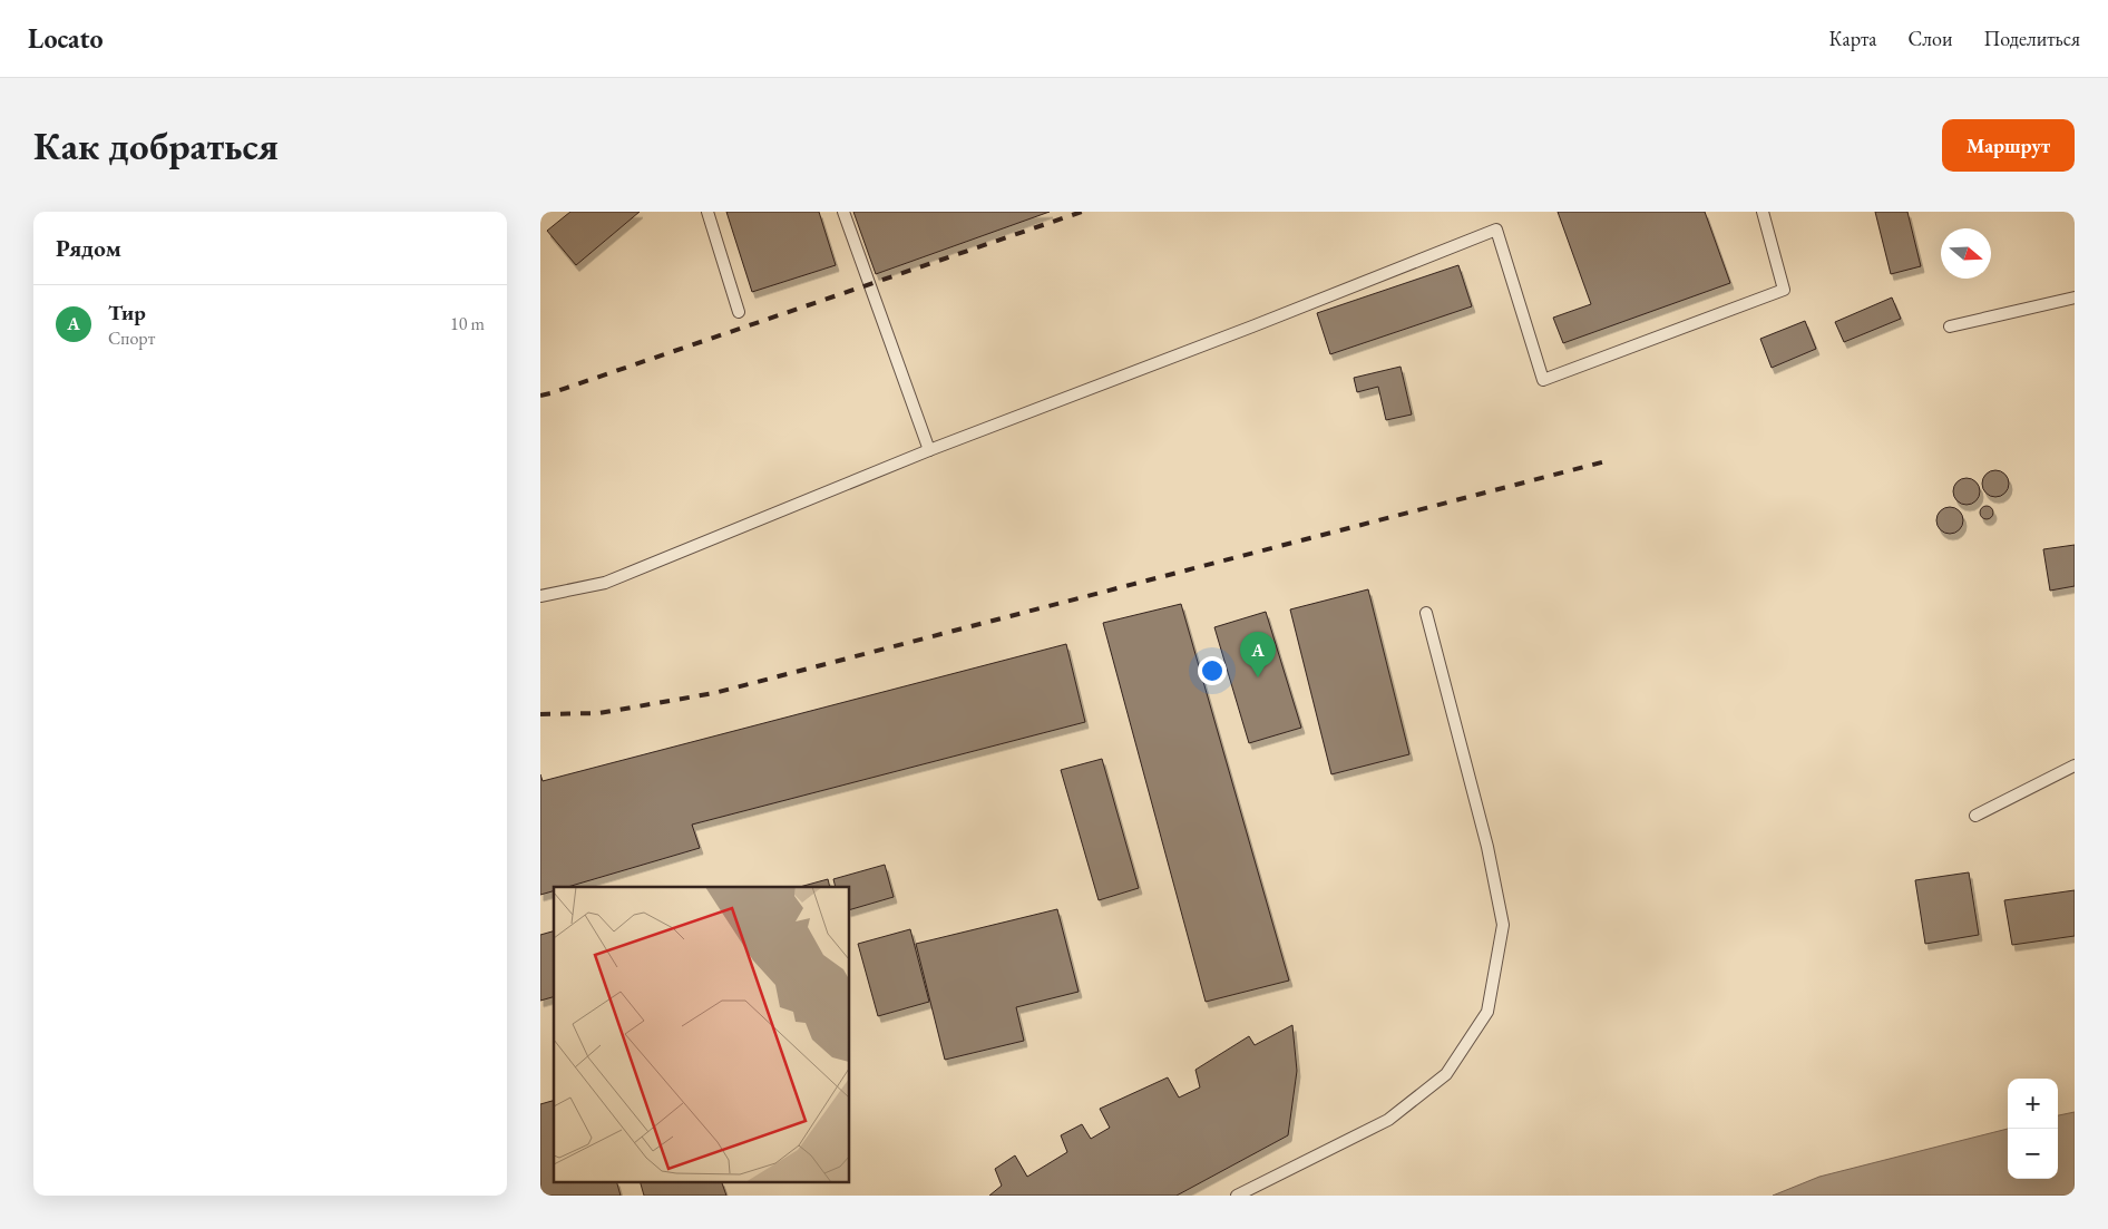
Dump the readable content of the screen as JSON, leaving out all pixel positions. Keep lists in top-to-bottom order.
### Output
{
  "north": "right",
  "page": {
    "header": "Locato",
    "nav": ["Карта", "Слои", "Поделиться"],
    "buttons": "Маршрут",
    "title": "Как добраться",
    "heading": "Рядом",
    "list": [
      {
        "mark": "A",
        "name": "Тир",
        "note": "Спорт",
        "value": "10 m"
      }
    ],
    "pins": "A",
    "map_buttons": ["+", "−"]
  }
}
